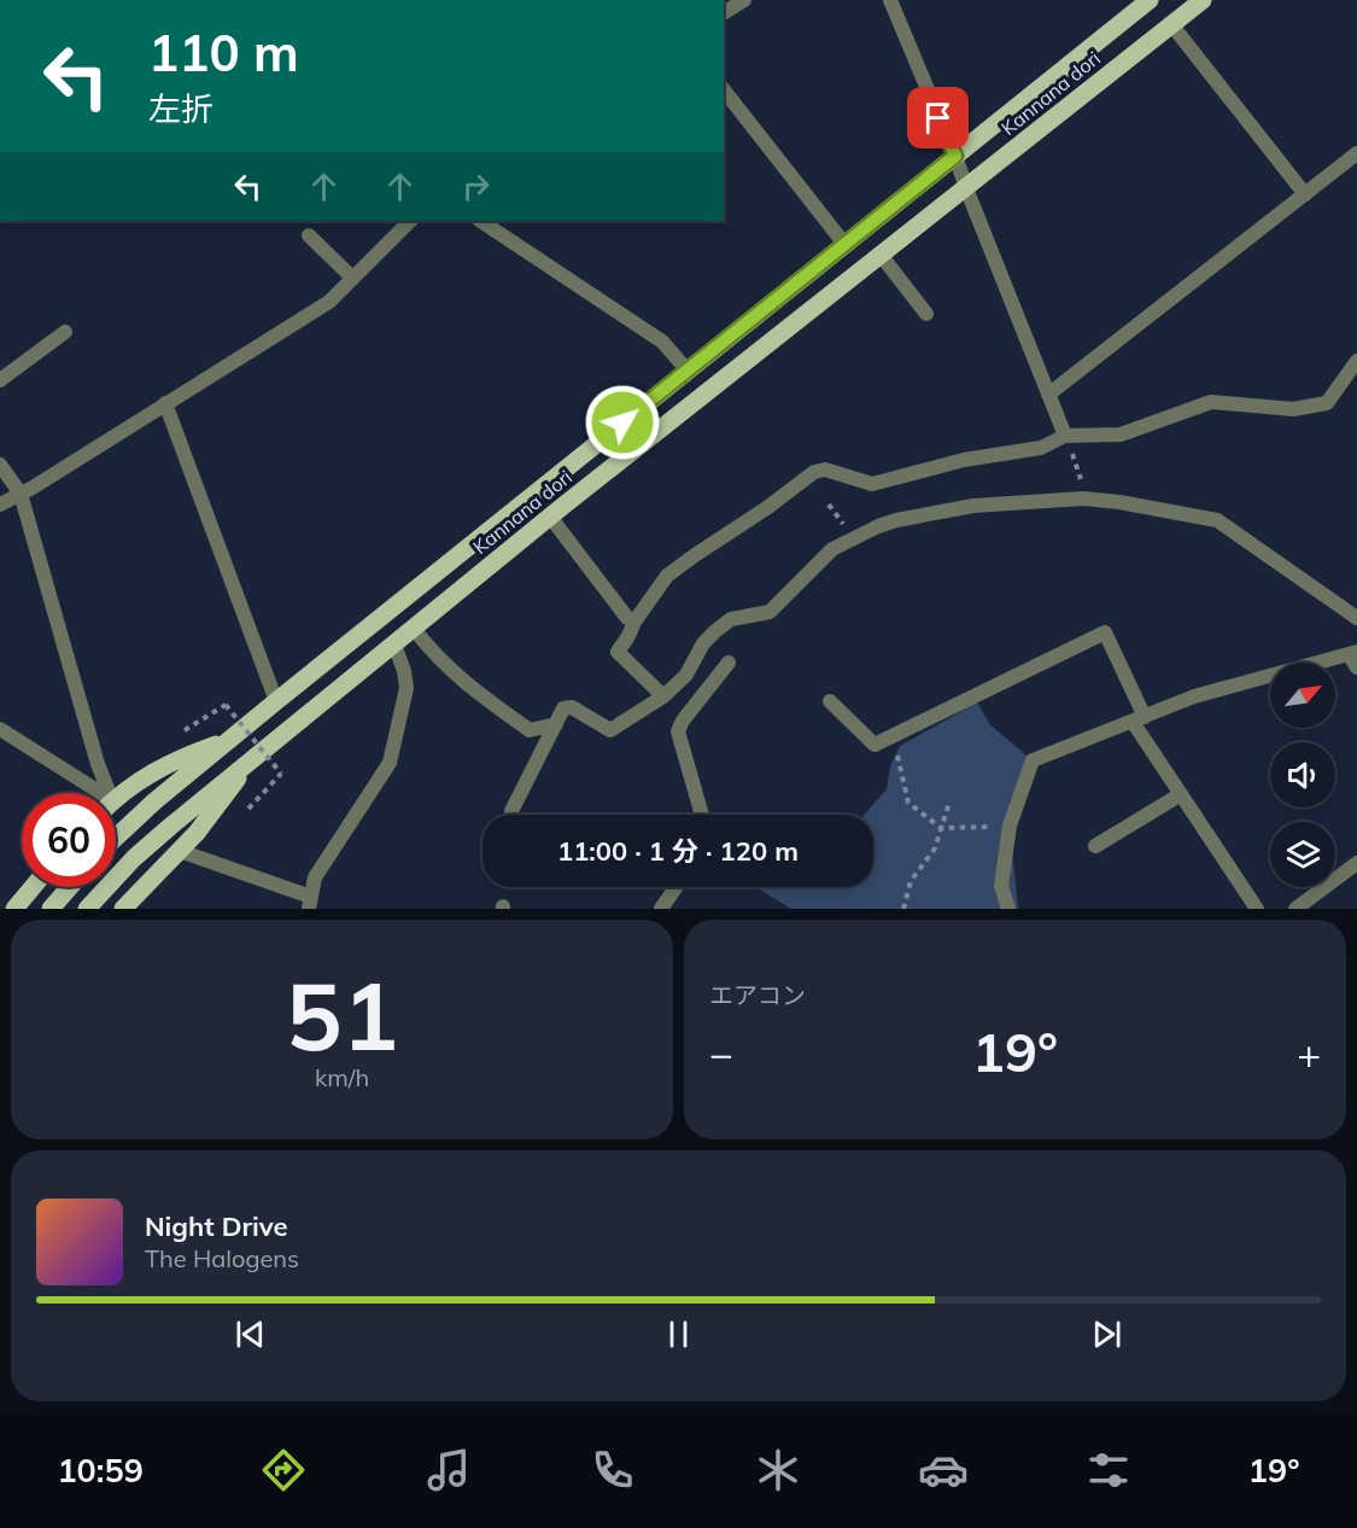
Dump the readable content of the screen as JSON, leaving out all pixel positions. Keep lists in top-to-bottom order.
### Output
{
  "streets": {
    "main road": ["Kannana dori"]
  },
  "north": "top right",
  "page": {
    "turn": ["110 m", "左折"],
    "limit": "60",
    "trip": "11:00 · 1 分 · 120 m",
    "tile": [
      ["51", "km/h"],
      "エアコン"
    ],
    "heat": ["−", "19°", "+"],
    "song": ["Night Drive", "The Halogens"],
    "tabs": ["10:59", "19°"]
  }
}
